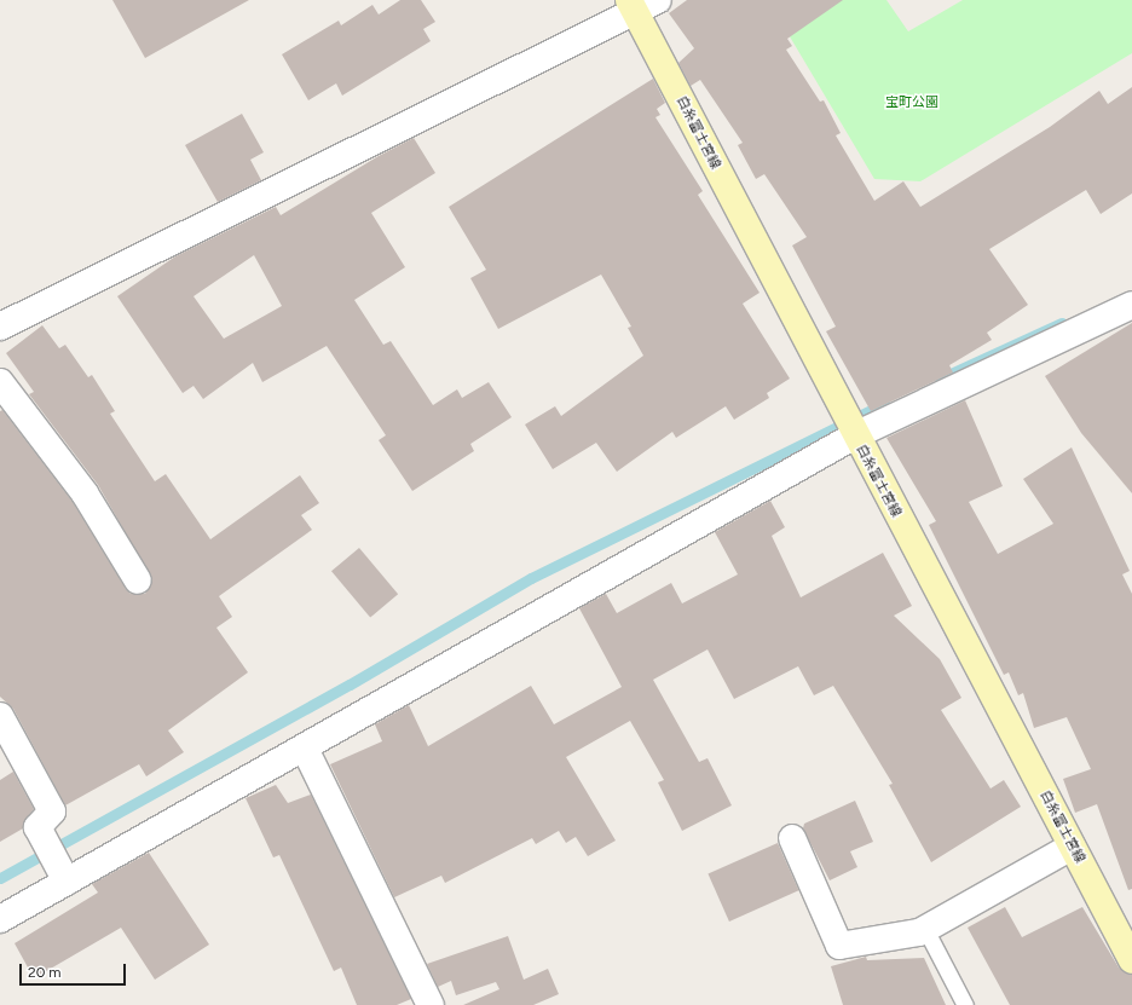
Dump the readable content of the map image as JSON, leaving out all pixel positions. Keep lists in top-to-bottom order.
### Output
{
  "streets": {
    "main road": ["白糸富士宮線"]
  },
  "parks": ["宝町公園"],
  "scale_bar": "20 m"
}
